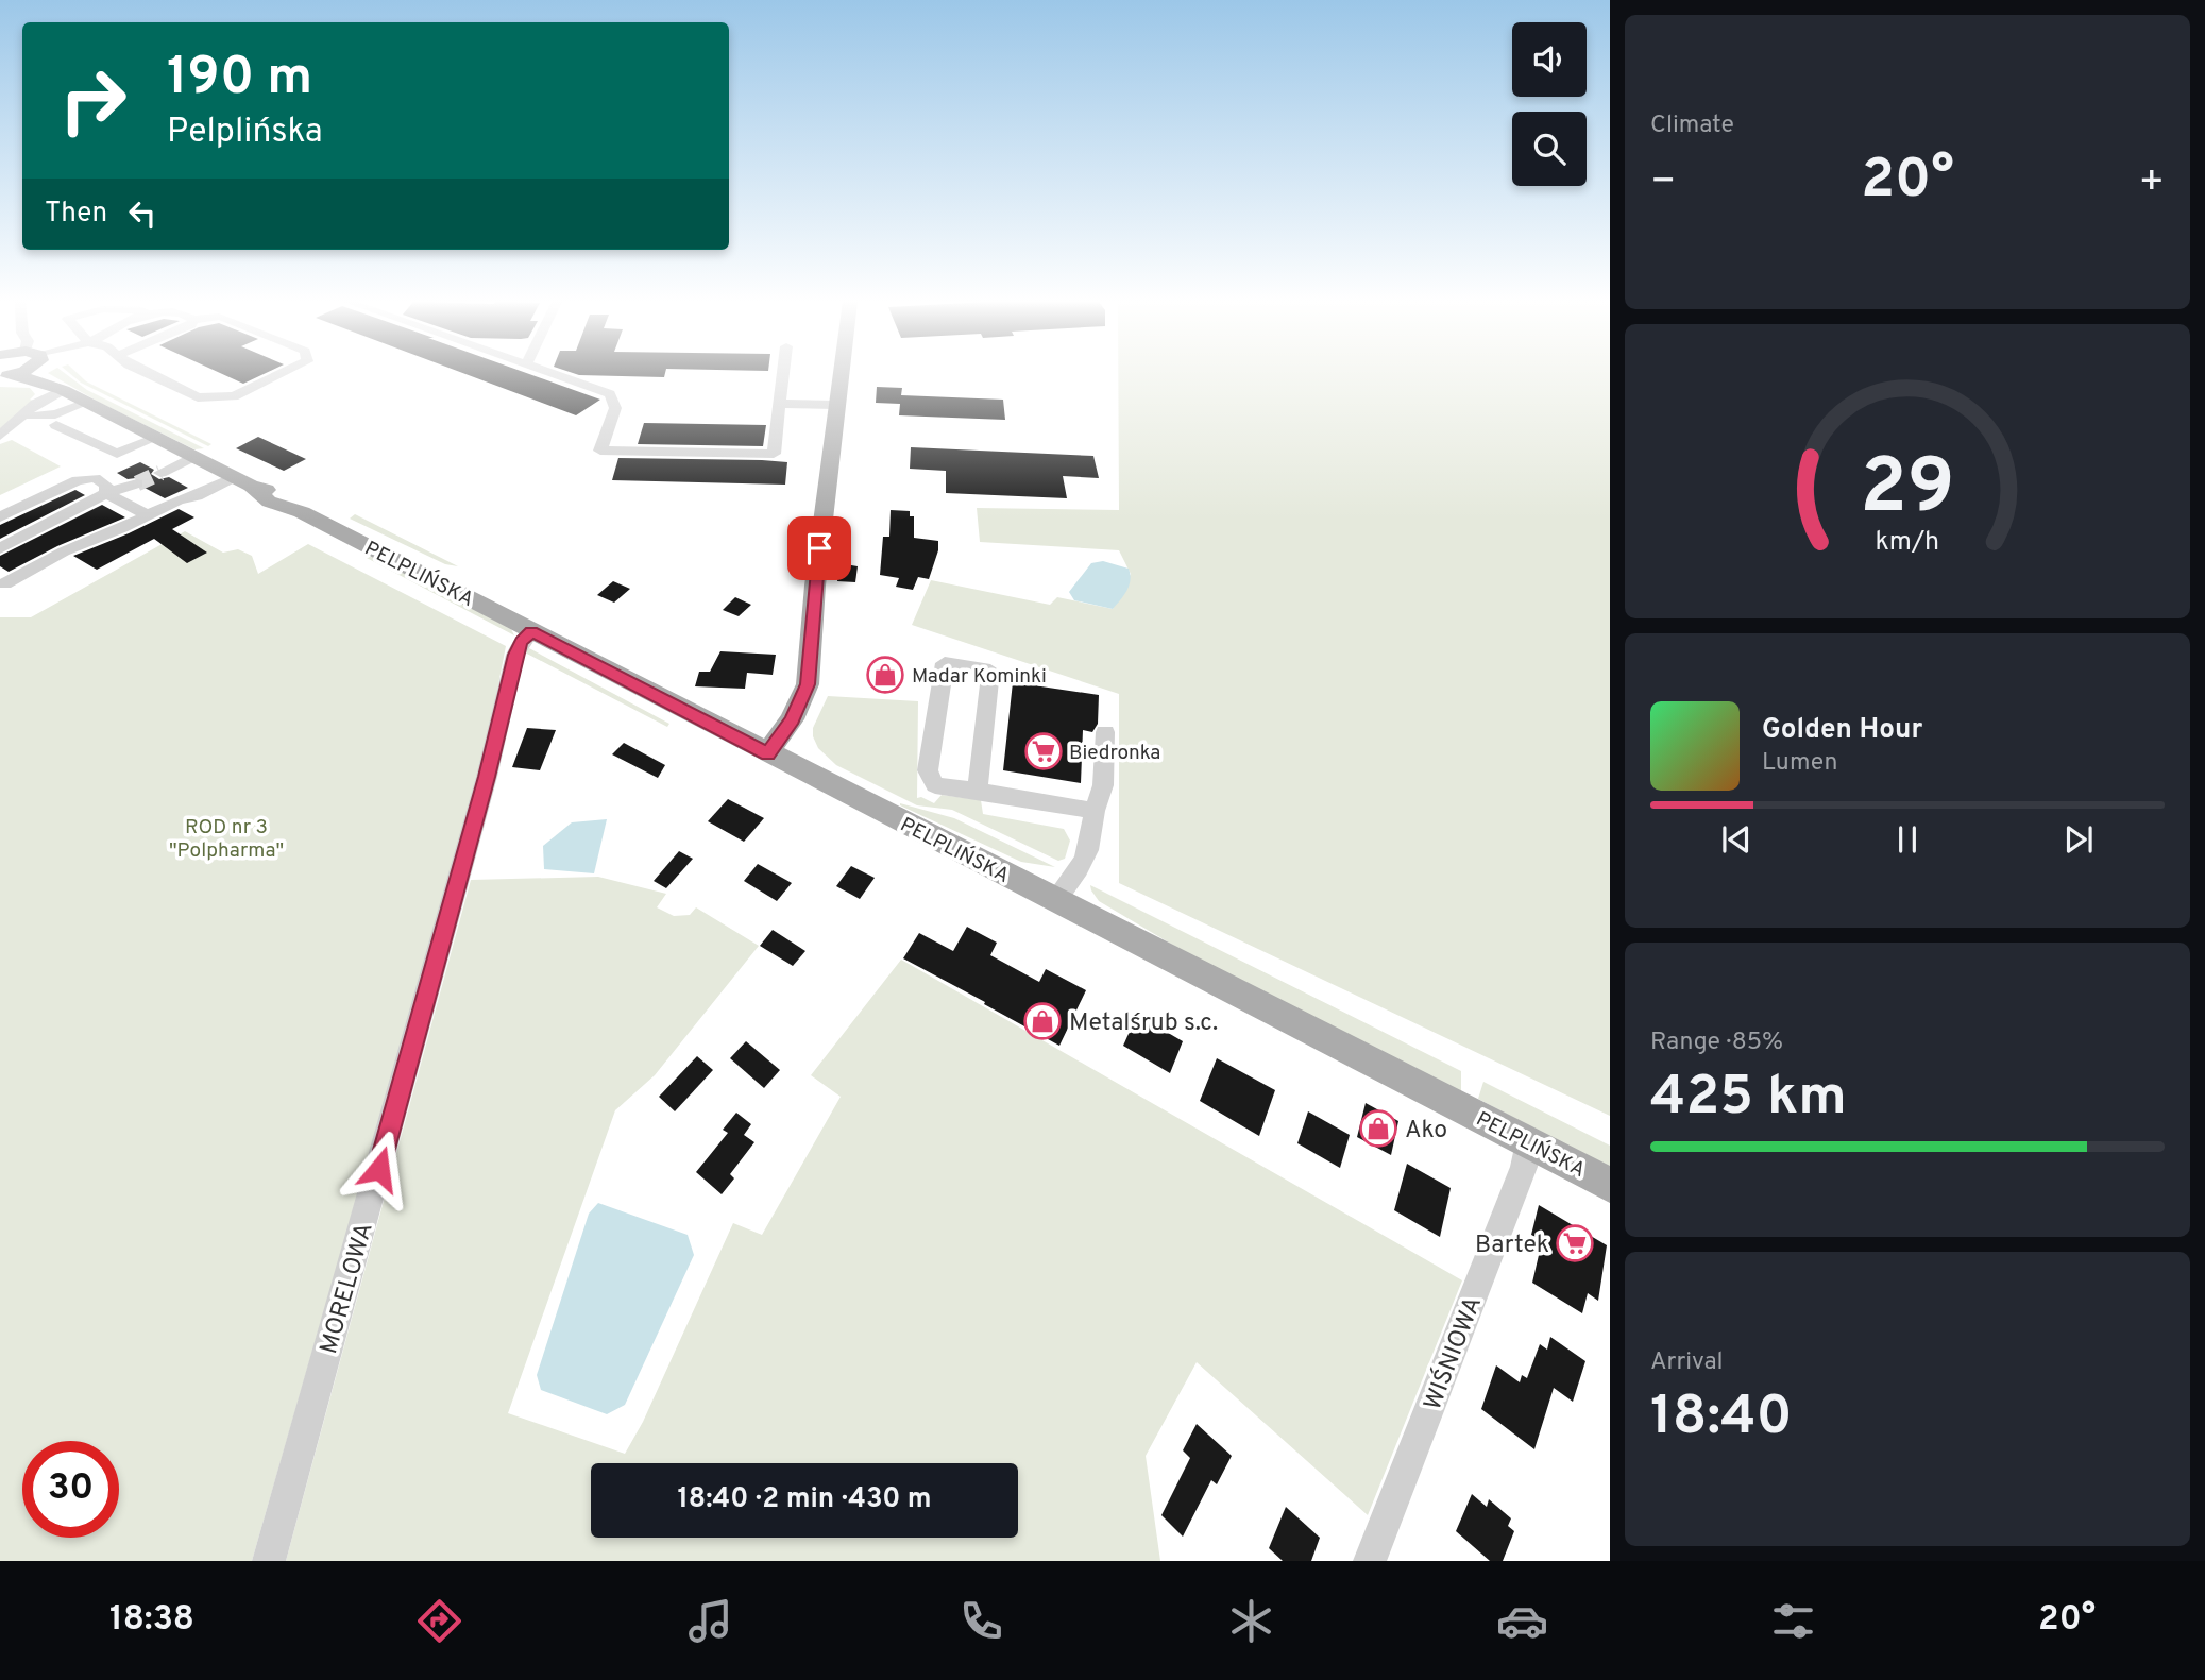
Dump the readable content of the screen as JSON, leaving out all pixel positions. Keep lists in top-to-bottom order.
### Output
{
  "streets": {
    "main road": ["PELPLIŃSKA"],
    "street": ["MORELOWA", "WIŚNIOWA"]
  },
  "crossings": [
    ["PELPLIŃSKA", "MORELOWA"],
    ["PELPLIŃSKA", "WIŚNIOWA"]
  ],
  "parks": ["ROD nr 3 \"Polpharma\""],
  "places": {
    "shop": ["Madar Kominki", "Metalśrub s.c.", "Ako"],
    "supermarket": ["Biedronka", "Bartek"]
  },
  "page": {
    "tile": [
      "Climate",
      ["Range · 85%", "425 km"],
      ["Arrival", "18:40"]
    ],
    "turn": ["190 m", "Pelplińska"],
    "heat": ["−", "20°", "+"],
    "then": "Then",
    "song": ["Golden Hour", "Lumen"],
    "limit": "30",
    "trip": "18:40 · 2 min · 430 m",
    "tabs": ["18:38", "20°"],
    "gauge": ["29", "km/h"]
  }
}
